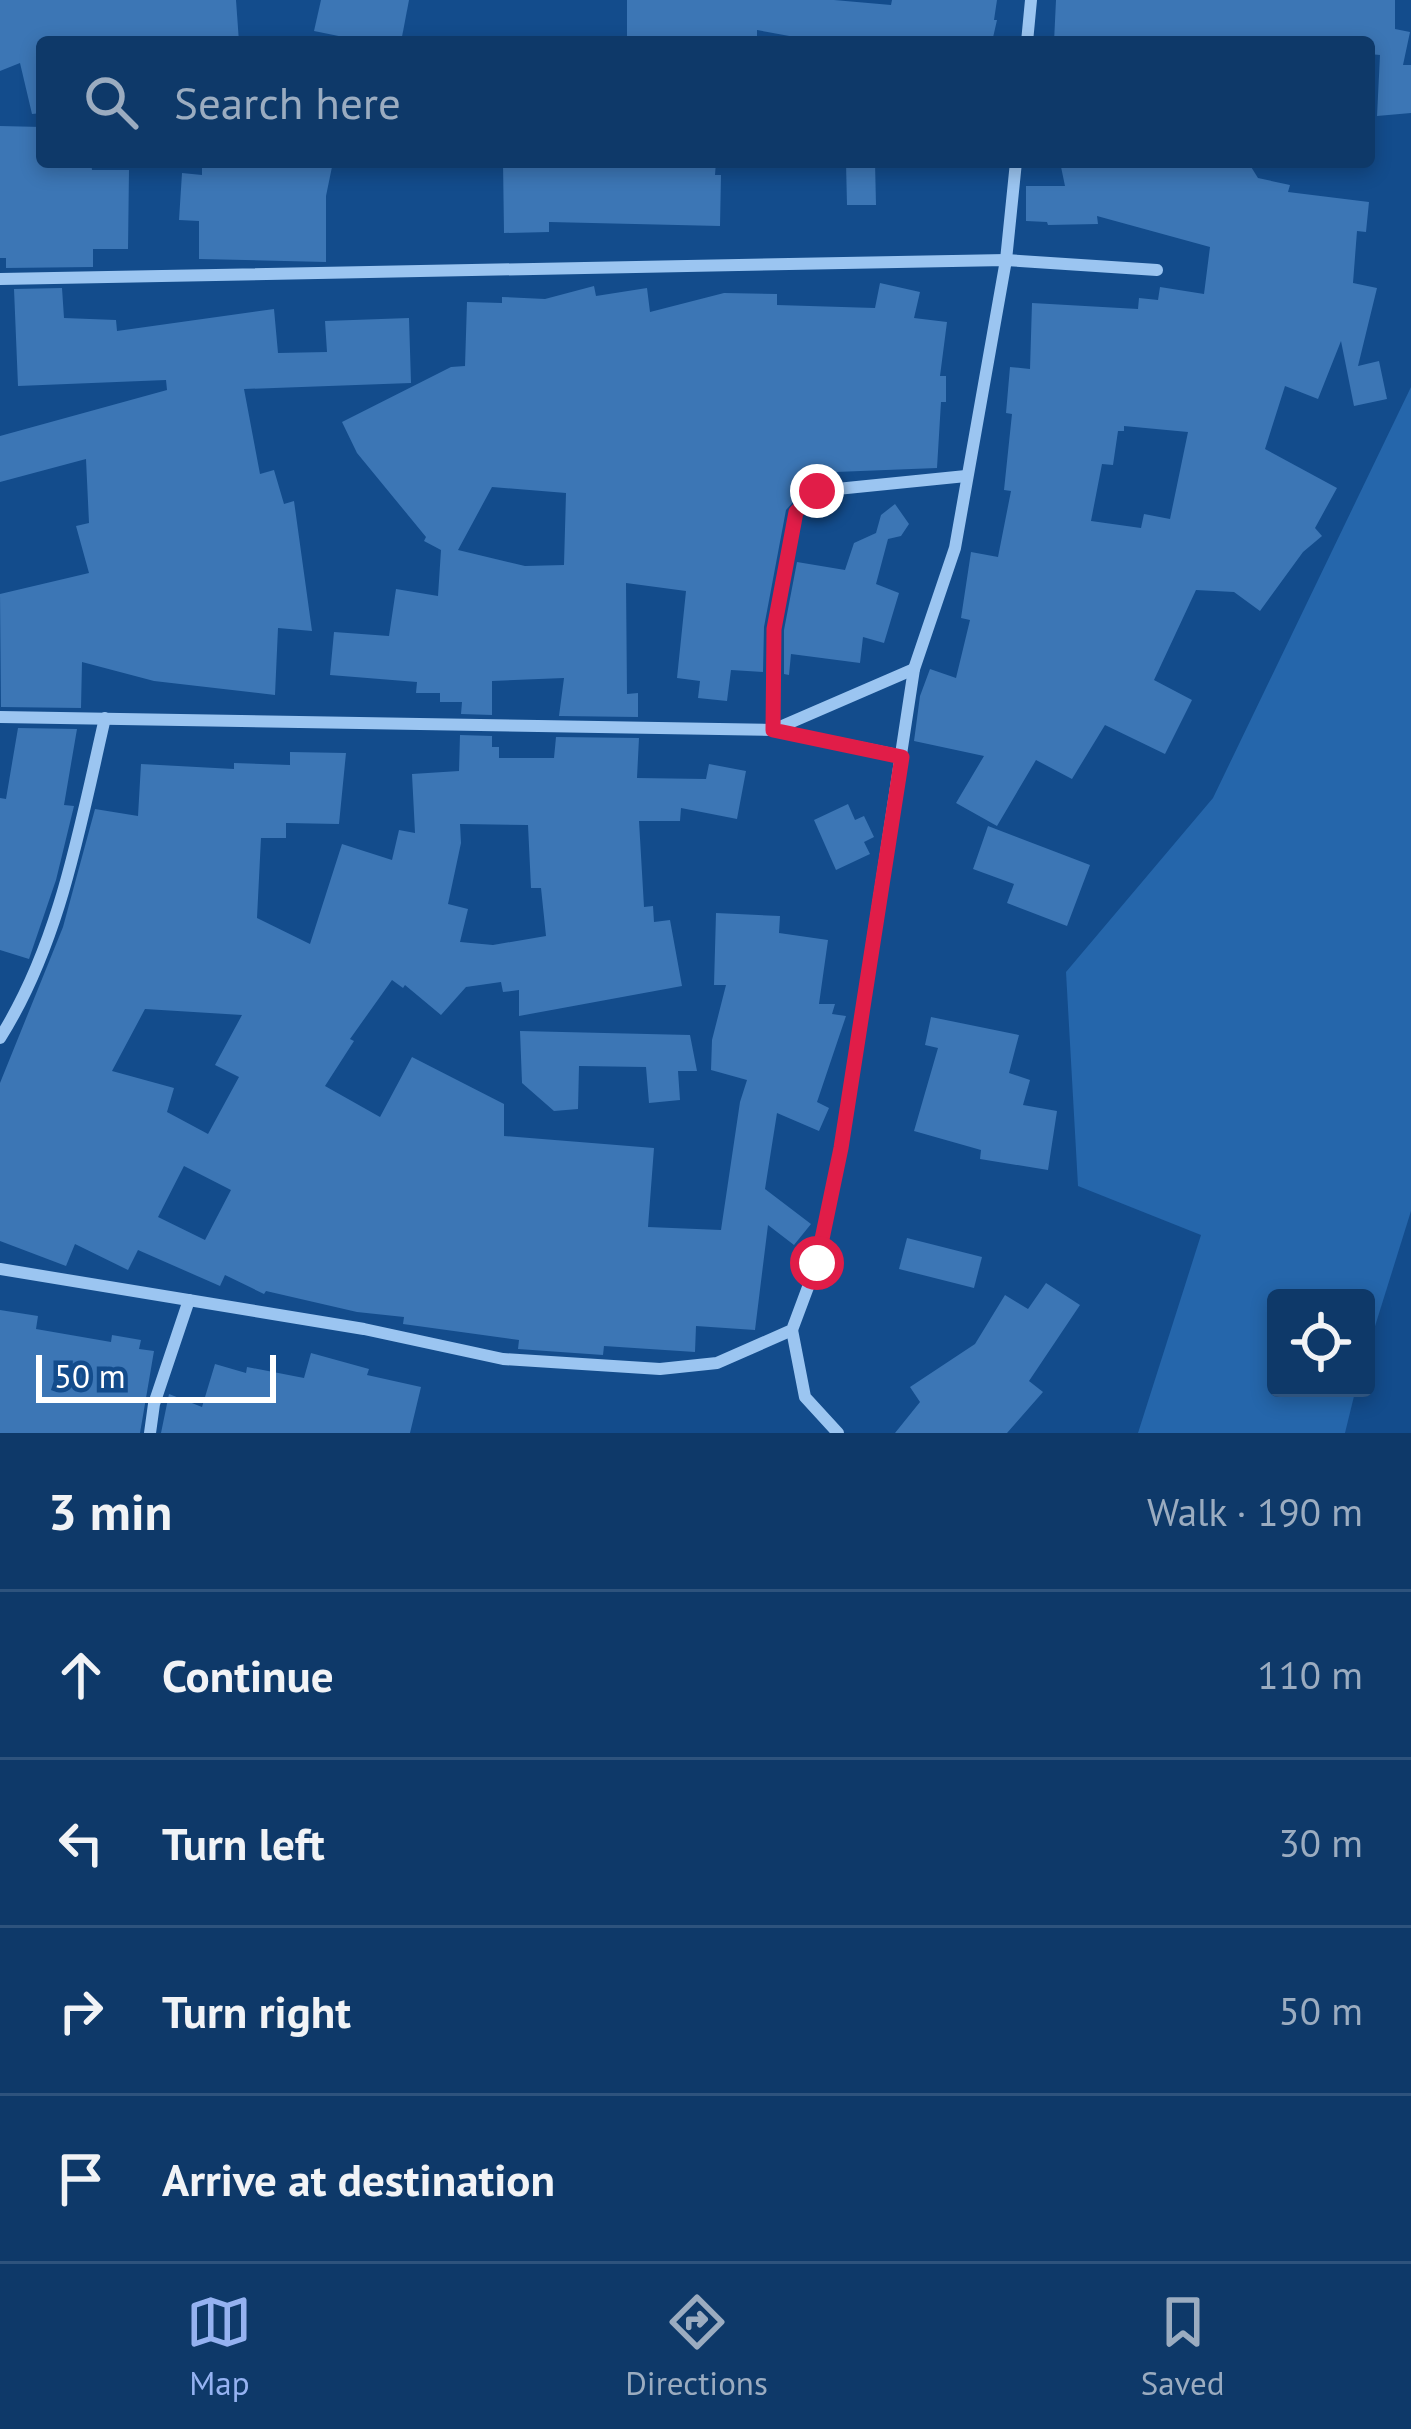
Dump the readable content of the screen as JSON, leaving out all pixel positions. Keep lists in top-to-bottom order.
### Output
{
  "scale_bar": "50 m",
  "page": {
    "search": "Search here",
    "scale": "50 m",
    "heading": ["3 min", "Walk · 190 m"],
    "list": [
      ["Continue", "110 m"],
      ["Turn left", "30 m"],
      ["Turn right", "50 m"],
      "Arrive at destination"
    ],
    "nav": ["Map", "Directions", "Saved"]
  }
}
